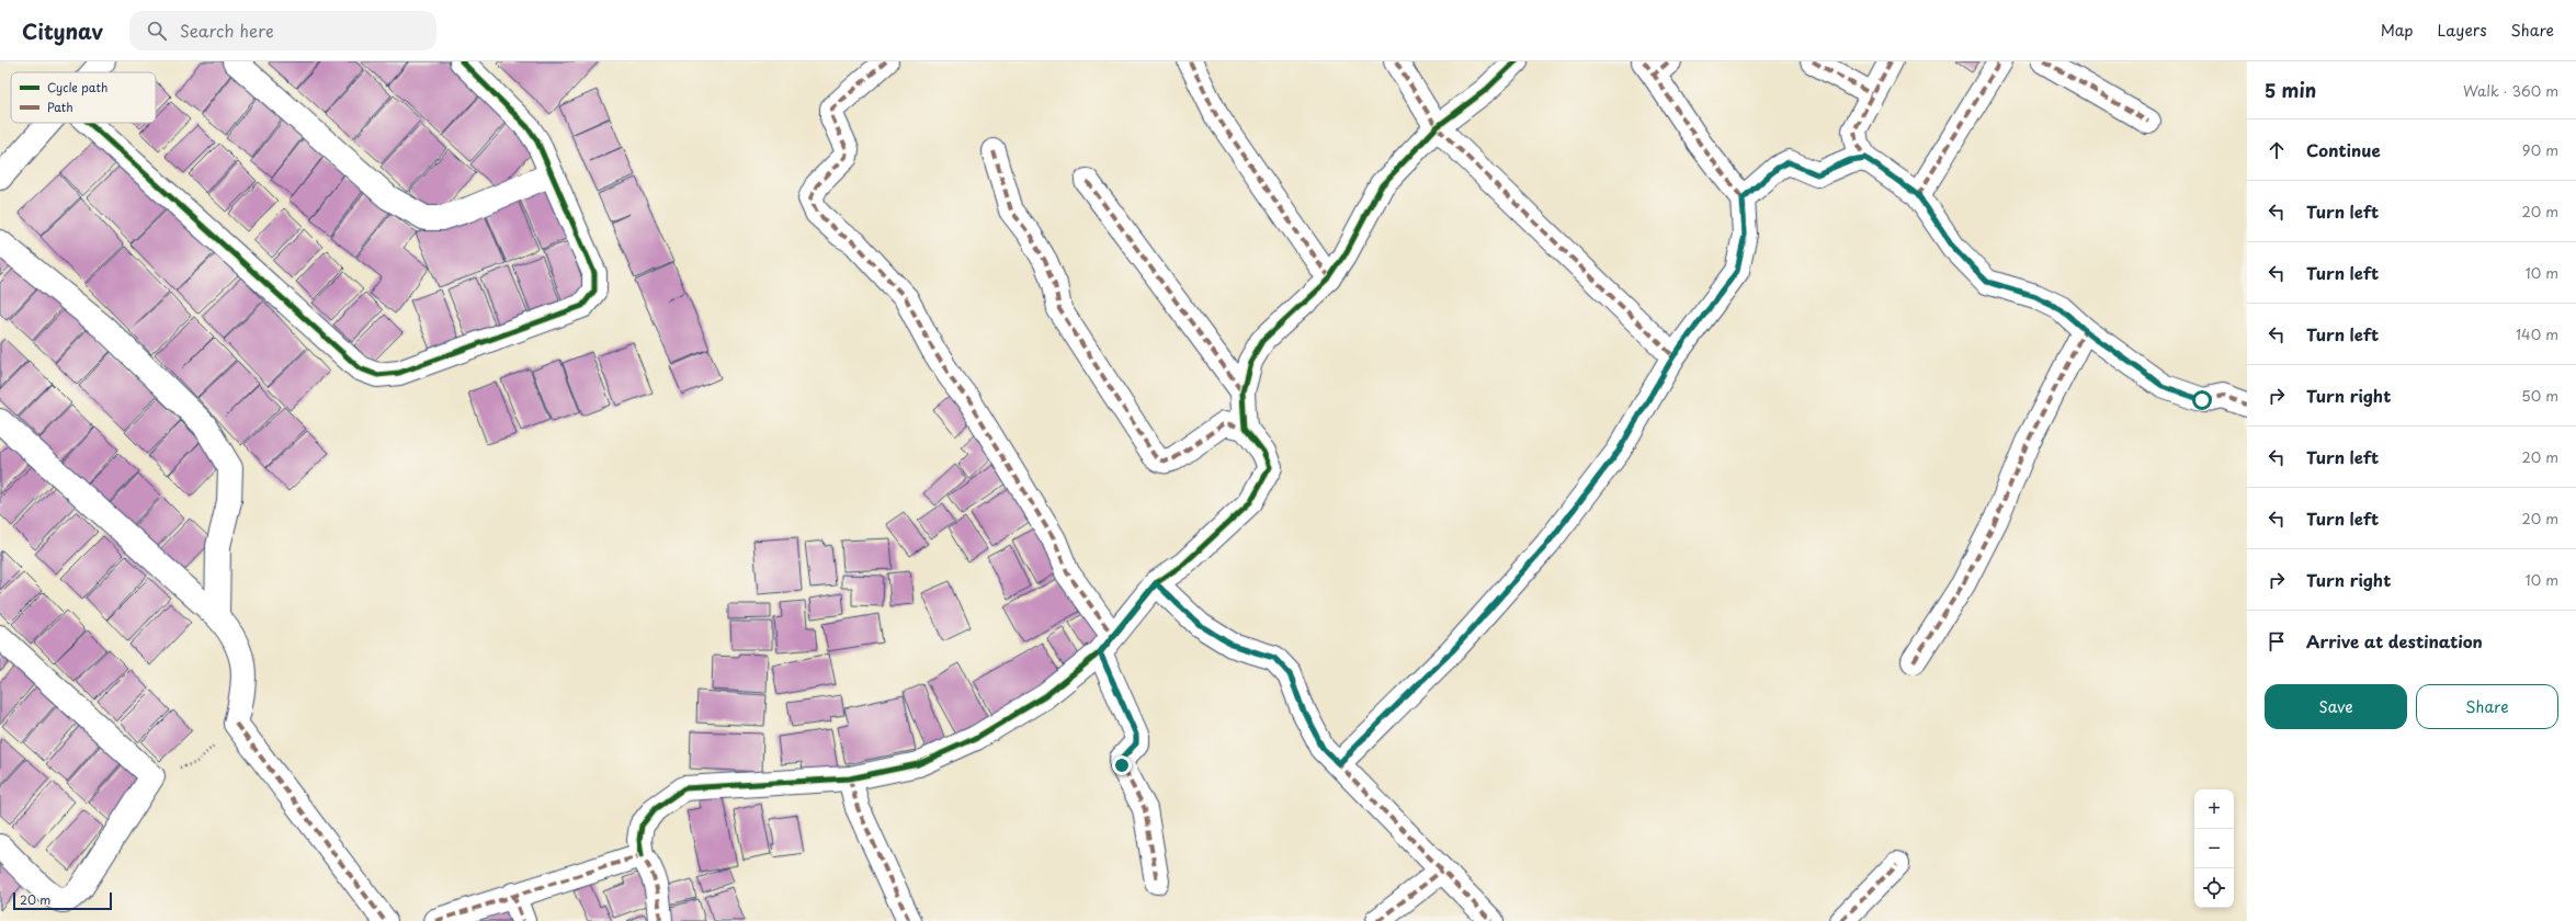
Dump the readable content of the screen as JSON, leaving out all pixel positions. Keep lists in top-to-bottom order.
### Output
{
  "legend": ["Cycle path", "Path"],
  "scale_bar": "20 m",
  "page": {
    "header": "Citynav",
    "search": "Search here",
    "nav": ["Map", "Layers", "Share"],
    "heading": ["5 min", "Walk · 360 m"],
    "list": [
      ["Continue", "90 m"],
      ["Turn left", "20 m"],
      ["Turn left", "10 m"],
      ["Turn left", "140 m"],
      ["Turn right", "50 m"],
      ["Turn left", "20 m"],
      ["Turn left", "20 m"],
      ["Turn right", "10 m"],
      "Arrive at destination"
    ],
    "buttons": ["Save", "Share"],
    "map_buttons": ["+", "−"],
    "scale": "20 m"
  }
}
